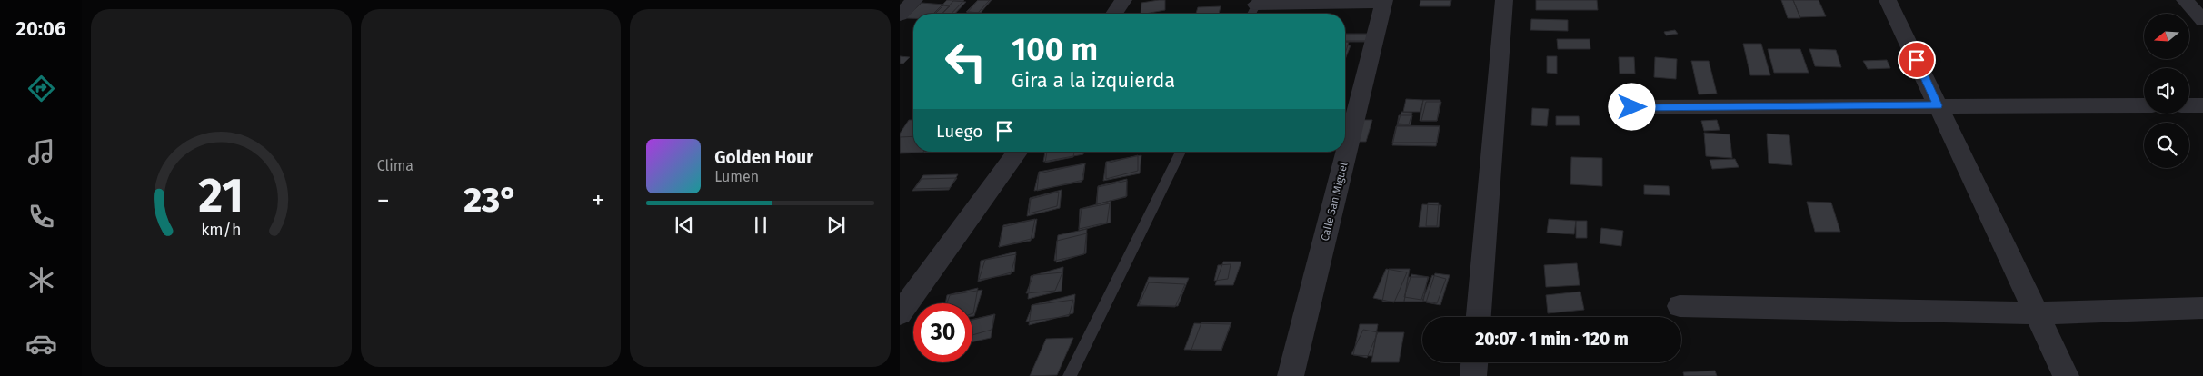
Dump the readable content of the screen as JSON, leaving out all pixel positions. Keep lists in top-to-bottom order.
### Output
{
  "streets": {
    "street": ["Calle San Miguel"]
  },
  "north": "left",
  "page": {
    "tabs": "20:06",
    "tile": "Clima",
    "turn": ["100 m", "Gira a la izquierda"],
    "then": "Luego",
    "song": ["Golden Hour", "Lumen"],
    "heat": ["−", "23°", "+"],
    "limit": "30",
    "trip": "20:07 · 1 min · 120 m",
    "gauge": ["21", "km/h"]
  }
}
